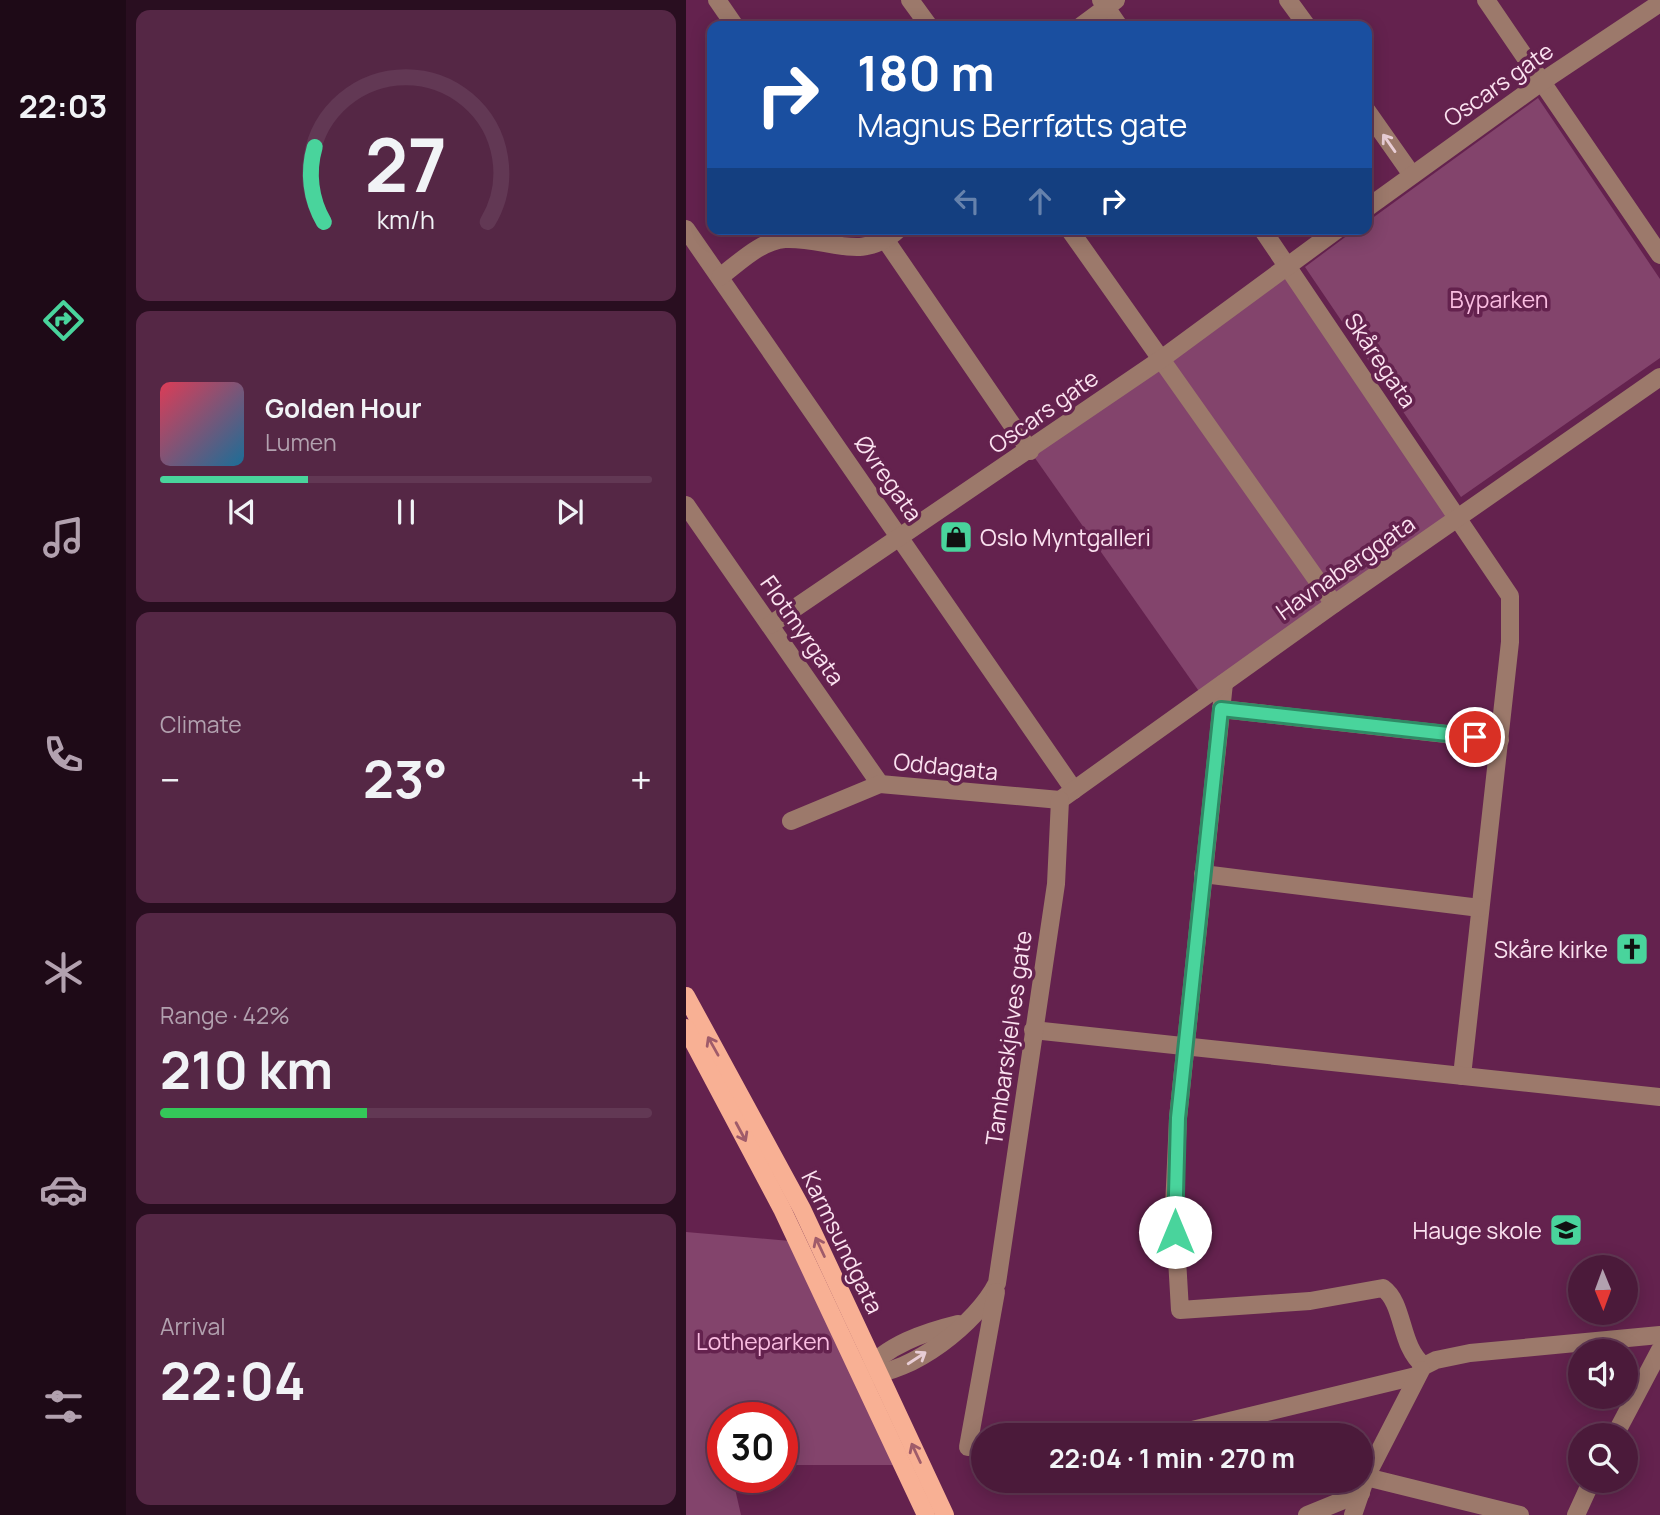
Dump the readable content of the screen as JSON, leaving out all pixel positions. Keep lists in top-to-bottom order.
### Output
{
  "streets": {
    "main road": ["Karmsundgata"],
    "street": [
      "Oscars gate",
      "Skåregata",
      "Øvregata",
      "Havnaberggata",
      "Flotmyrgata",
      "Oddagata",
      "Tambarskjelves gate"
    ]
  },
  "crossings": [
    ["Oscars gate", "Skåregata"],
    ["Oscars gate", "Øvregata"],
    ["Oscars gate", "Flotmyrgata"],
    ["Skåregata", "Havnaberggata"],
    ["Øvregata", "Havnaberggata"],
    ["Øvregata", "Oddagata"],
    ["Øvregata", "Tambarskjelves gate"],
    ["Havnaberggata", "Oddagata"],
    ["Havnaberggata", "Tambarskjelves gate"],
    ["Flotmyrgata", "Oddagata"],
    ["Oddagata", "Tambarskjelves gate"],
    ["Tambarskjelves gate", "Karmsundgata"]
  ],
  "parks": ["Byparken", "Lotheparken"],
  "places": {
    "shop": ["Oslo Myntgalleri"],
    "church": ["Skåre kirke"],
    "school or university": ["Hauge skole"]
  },
  "north": "bottom",
  "page": {
    "tabs": "22:03",
    "turn": ["180 m", "Magnus Berrføtts gate"],
    "song": ["Golden Hour", "Lumen"],
    "tile": [
      "Climate",
      ["Range · 42%", "210 km"],
      ["Arrival", "22:04"]
    ],
    "heat": ["−", "23°", "+"],
    "limit": "30",
    "trip": "22:04 · 1 min · 270 m",
    "gauge": ["27", "km/h"]
  }
}
